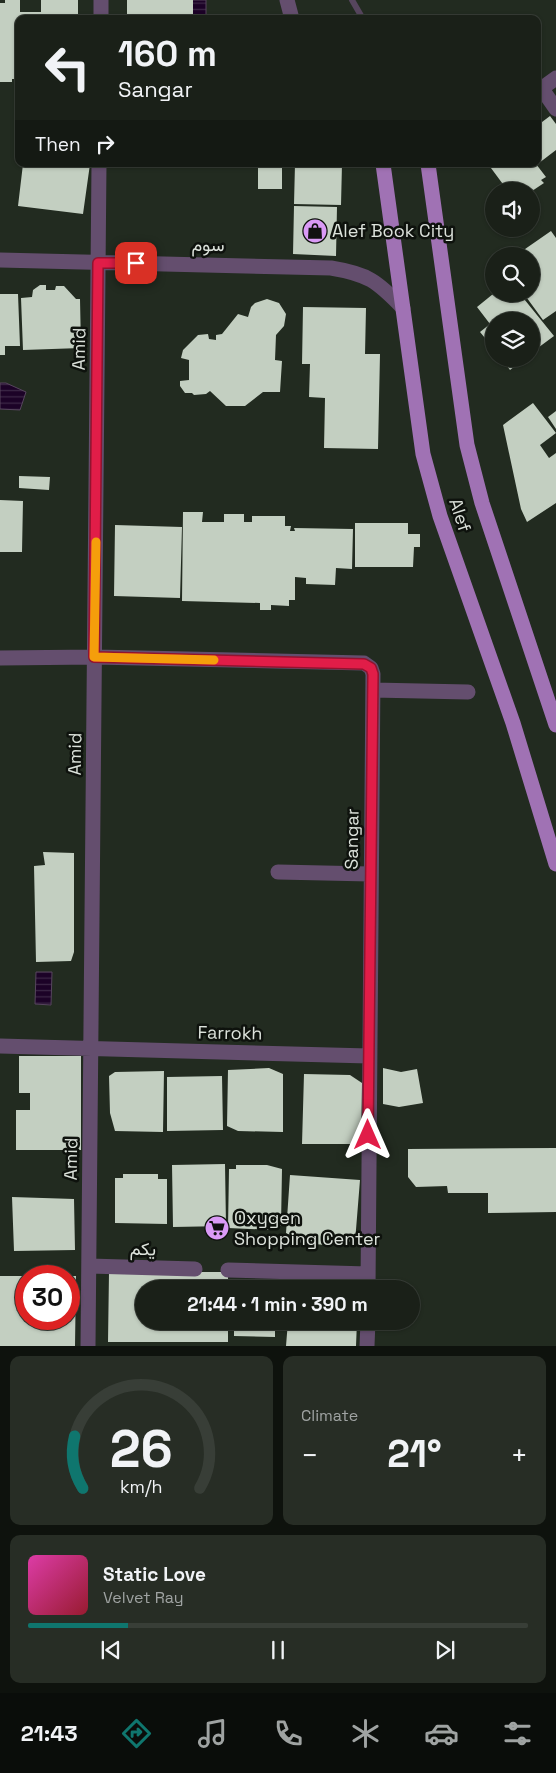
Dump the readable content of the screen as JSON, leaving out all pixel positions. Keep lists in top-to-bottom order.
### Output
{
  "streets": {
    "main road": ["Alef"],
    "street": [
      "سوم",
      "Amid",
      "Sangar",
      "Farrokh",
      "یکم"
    ]
  },
  "crossings": [
    ["سوم", "Amid"],
    ["سوم", "Alef"],
    ["Amid", "Sangar"],
    ["Amid", "Farrokh"],
    ["Amid", "یکم"],
    ["Sangar", "Farrokh"]
  ],
  "places": {
    "shop": ["Alef Book City"],
    "supermarket": ["Oxygen Shopping Center"]
  },
  "page": {
    "turn": ["160 m", "Sangar"],
    "then": "Then",
    "limit": "30",
    "trip": "21:44 · 1 min · 390 m",
    "tile": "Climate",
    "heat": ["−", "21°", "+"],
    "song": ["Static Love", "Velvet Ray"],
    "tabs": "21:43",
    "gauge": ["26", "km/h"]
  }
}
